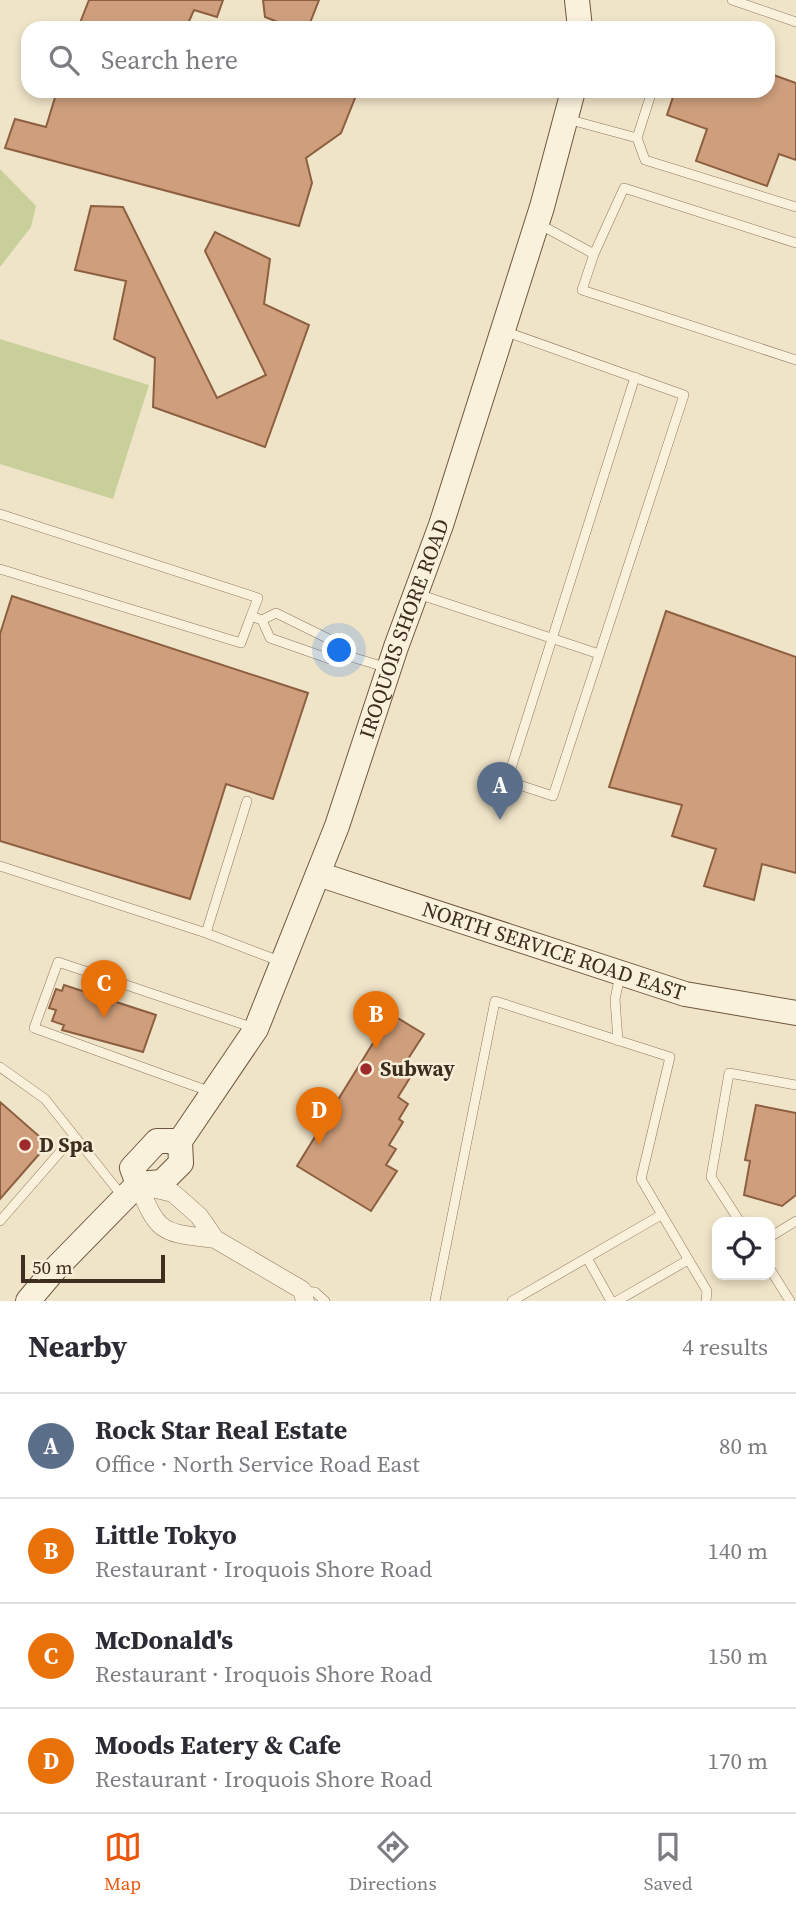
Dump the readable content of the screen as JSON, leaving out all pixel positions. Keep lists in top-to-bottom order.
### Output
{
  "streets": {
    "main road": ["IROQUOIS SHORE ROAD", "NORTH SERVICE ROAD EAST"]
  },
  "crossings": [
    ["IROQUOIS SHORE ROAD", "NORTH SERVICE ROAD EAST"]
  ],
  "places": ["Subway", "D Spa"],
  "scale_bar": "50 m",
  "page": {
    "search": "Search here",
    "pins": [
      "A",
      "C",
      "B",
      "D"
    ],
    "scale": "50 m",
    "heading": ["Nearby", "4 results"],
    "list": [
      {
        "mark": "A",
        "name": "Rock Star Real Estate",
        "note": "Office · North Service Road East",
        "value": "80 m"
      },
      {
        "mark": "B",
        "name": "Little Tokyo",
        "note": "Restaurant · Iroquois Shore Road",
        "value": "140 m"
      },
      {
        "mark": "C",
        "name": "McDonald's",
        "note": "Restaurant · Iroquois Shore Road",
        "value": "150 m"
      },
      {
        "mark": "D",
        "name": "Moods Eatery & Cafe",
        "note": "Restaurant · Iroquois Shore Road",
        "value": "170 m"
      }
    ],
    "nav": ["Map", "Directions", "Saved"]
  }
}
